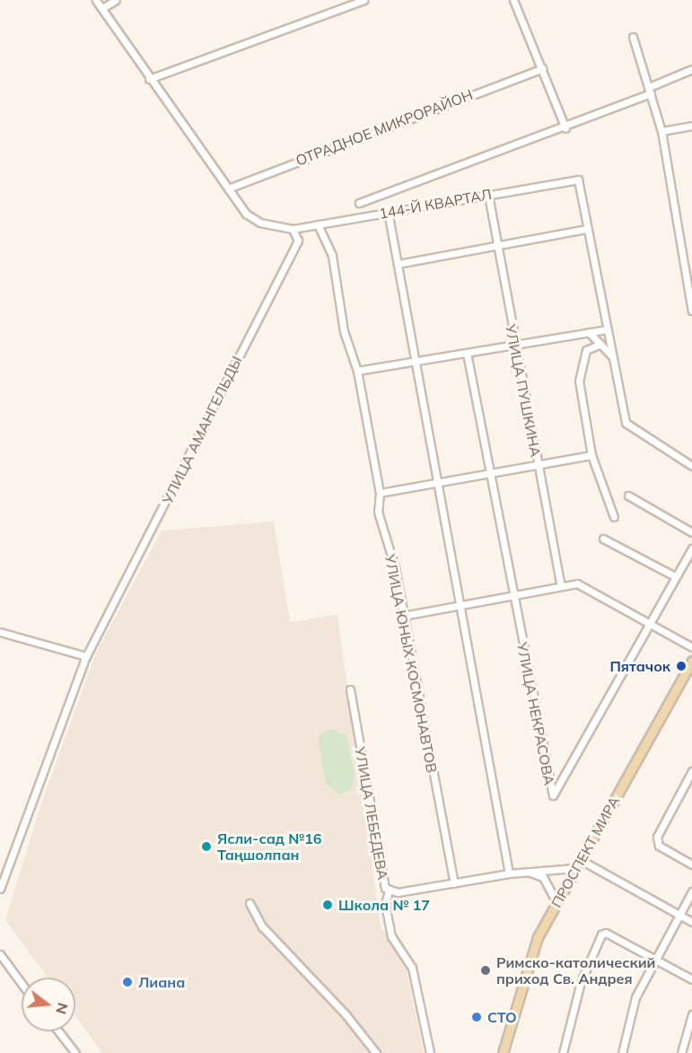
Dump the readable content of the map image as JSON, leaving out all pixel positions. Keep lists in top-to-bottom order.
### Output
{
  "streets": {
    "main road": ["ПРОСПЕКТ МИРА"],
    "street": [
      "ОТРАДНОЕ МИКРОРАЙОН",
      "144-Й КВАРТАЛ",
      "УЛИЦА ПУШКИНА",
      "УЛИЦА АМАНГЕЛЬДЫ",
      "УЛИЦА ЮНЫХ КОСМОНАВТОВ",
      "УЛИЦА НЕКРАСОВА",
      "УЛИЦА ЛЕБЕДЕВА"
    ]
  },
  "crossings": [
    ["144-Й КВАРТАЛ", "УЛИЦА ПУШКИНА"],
    ["144-Й КВАРТАЛ", "УЛИЦА АМАНГЕЛЬДЫ"],
    ["144-Й КВАРТАЛ", "УЛИЦА ЮНЫХ КОСМОНАВТОВ"],
    ["УЛИЦА ЮНЫХ КОСМОНАВТОВ", "УЛИЦА ЛЕБЕДЕВА"],
    ["УЛИЦА ЛЕБЕДЕВА", "ПРОСПЕКТ МИРА"]
  ],
  "places": [
    "Пятачок",
    "Ясли-сад №16 Таңшолпан",
    "Школа № 17",
    "Римско-католический приход Св. Андрея",
    "Лиана",
    "СТО"
  ],
  "north": "right"
}
